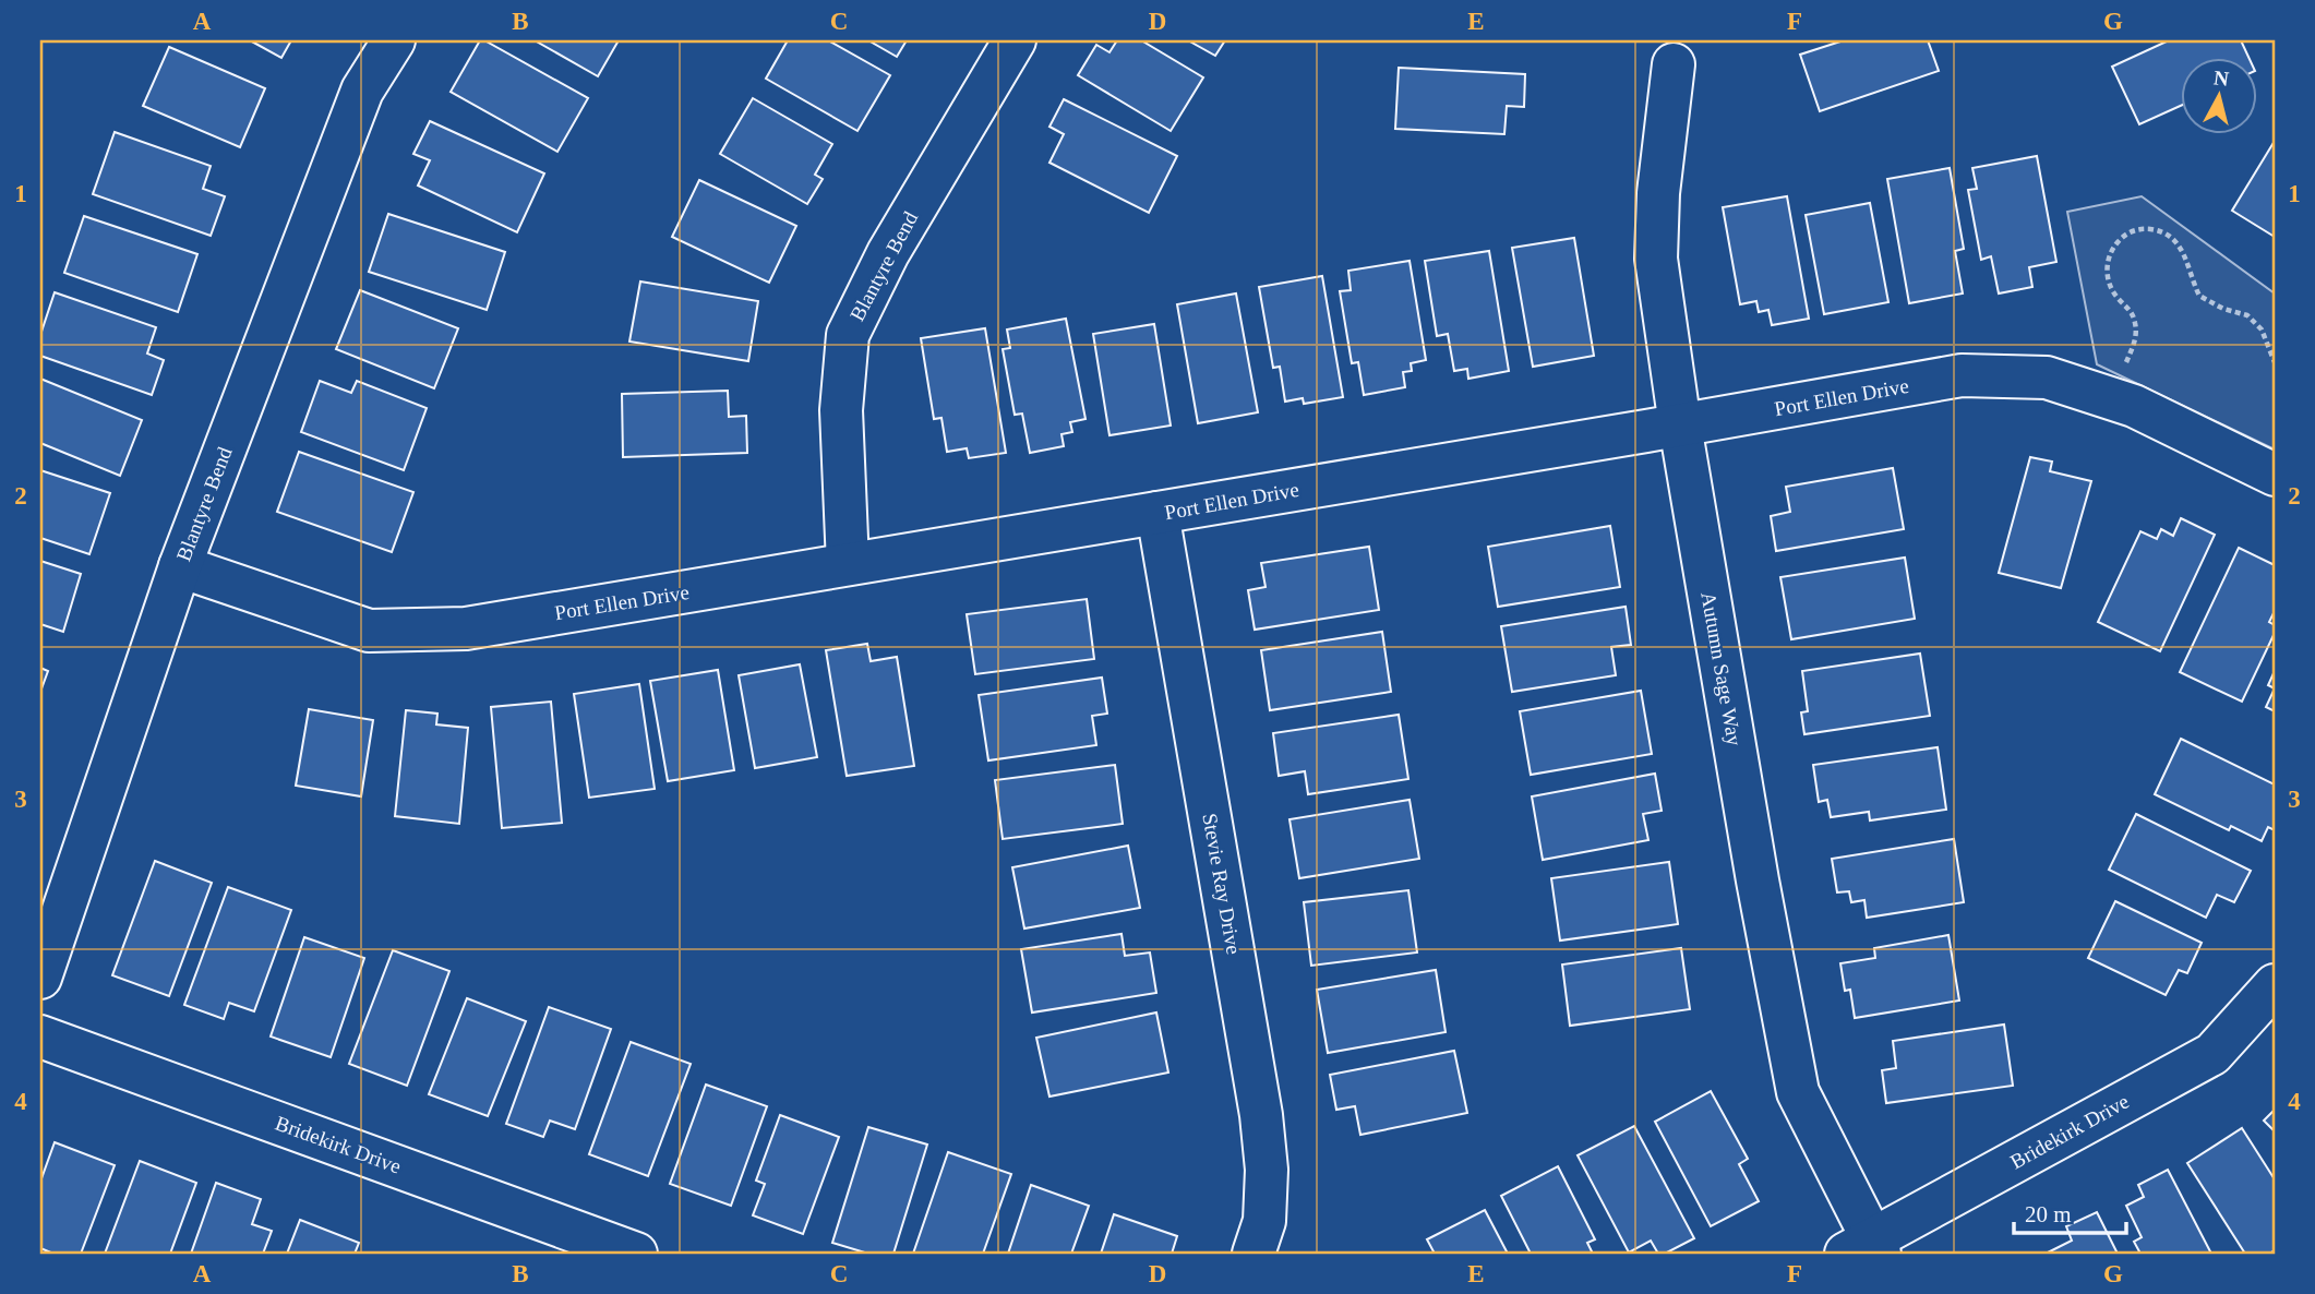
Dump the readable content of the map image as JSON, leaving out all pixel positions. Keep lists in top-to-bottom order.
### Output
{
  "streets": {
    "street": [
      "Blantyre Bend",
      "Port Ellen Drive",
      "Autumn Sage Way",
      "Stevie Ray Drive",
      "Bridekirk Drive"
    ]
  },
  "crossings": [
    ["Blantyre Bend", "Port Ellen Drive"],
    ["Port Ellen Drive", "Autumn Sage Way"],
    ["Port Ellen Drive", "Stevie Ray Drive"],
    ["Autumn Sage Way", "Bridekirk Drive"]
  ],
  "scale_bar": "20 m",
  "north": "top",
  "grid": {
    "columns": [
      "A",
      "B",
      "C",
      "D",
      "E",
      "F",
      "G"
    ],
    "rows": [
      "1",
      "2",
      "3",
      "4"
    ]
  }
}
